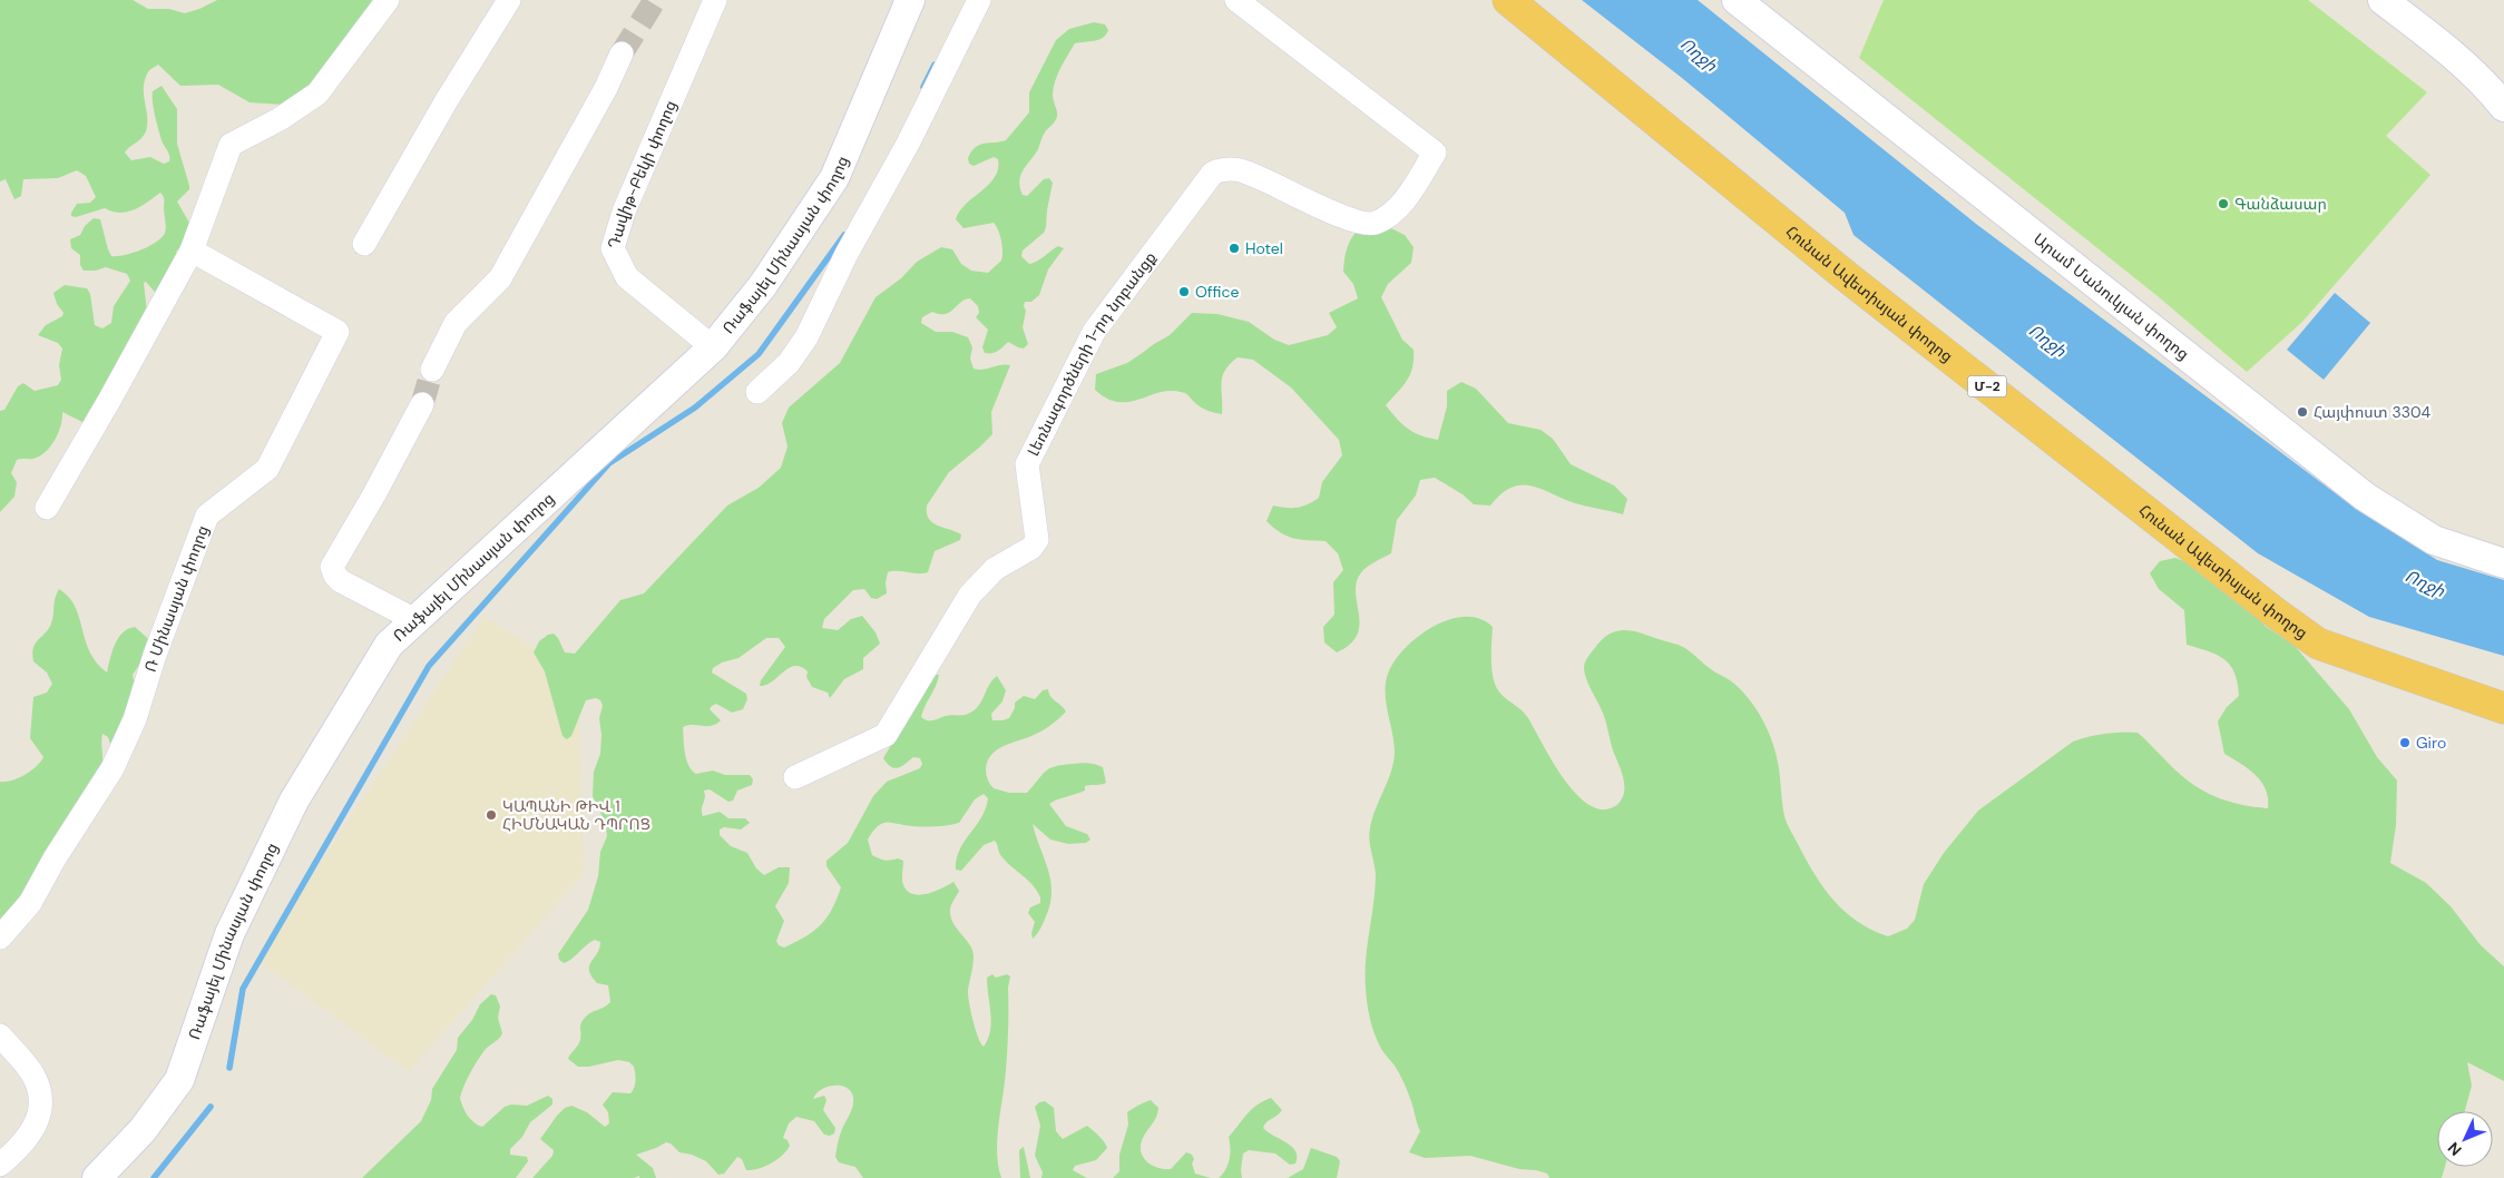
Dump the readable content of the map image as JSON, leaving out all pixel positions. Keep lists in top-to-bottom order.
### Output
{
  "streets": {
    "highway": ["Հունան Ավետիսյան փողոց", "Մ-2"],
    "street": [
      "Դավիթ-Բեկի փողոց",
      "Ռաֆայել Մինասյան փողոց",
      "Արամ Մանուկյան փողոց",
      "Լեռնագործների 1-րդ նրբանցք",
      "Ռ Մինասյան փողոց"
    ]
  },
  "crossings": [
    ["Դավիթ-Բեկի փողոց", "Ռաֆայել Մինասյան փողոց"]
  ],
  "water": ["Ողջի"],
  "places": [
    "Գանձասար",
    "Hotel",
    "Office",
    "Հայփոստ 3304",
    "Giro",
    "ԿԱՊԱՆԻ ԹԻՎ 1 ՀԻՄՆԱԿԱՆ ԴՊՐՈՑ"
  ],
  "north": "bottom left"
}
